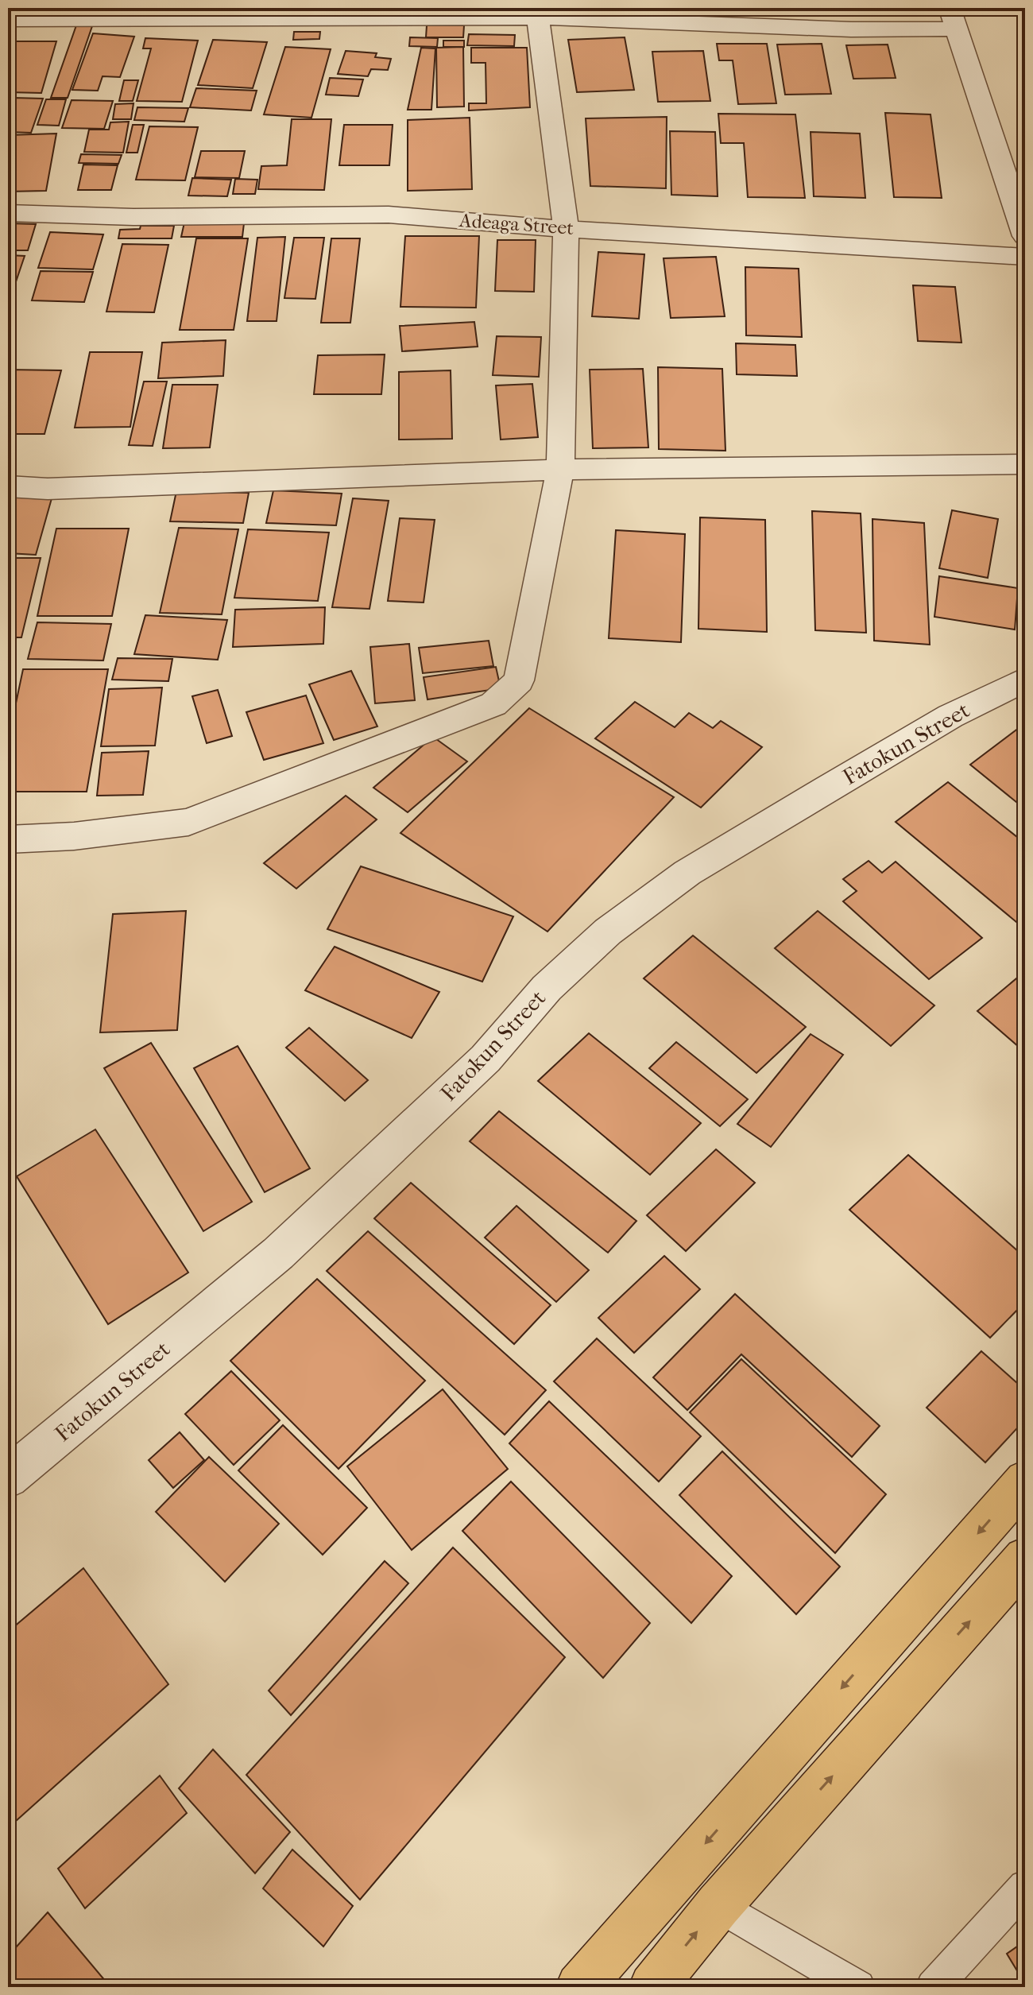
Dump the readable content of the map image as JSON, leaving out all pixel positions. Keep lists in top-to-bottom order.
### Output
{
  "streets": {
    "street": ["Adeaga Street", "Fatokun Street"]
  }
}
